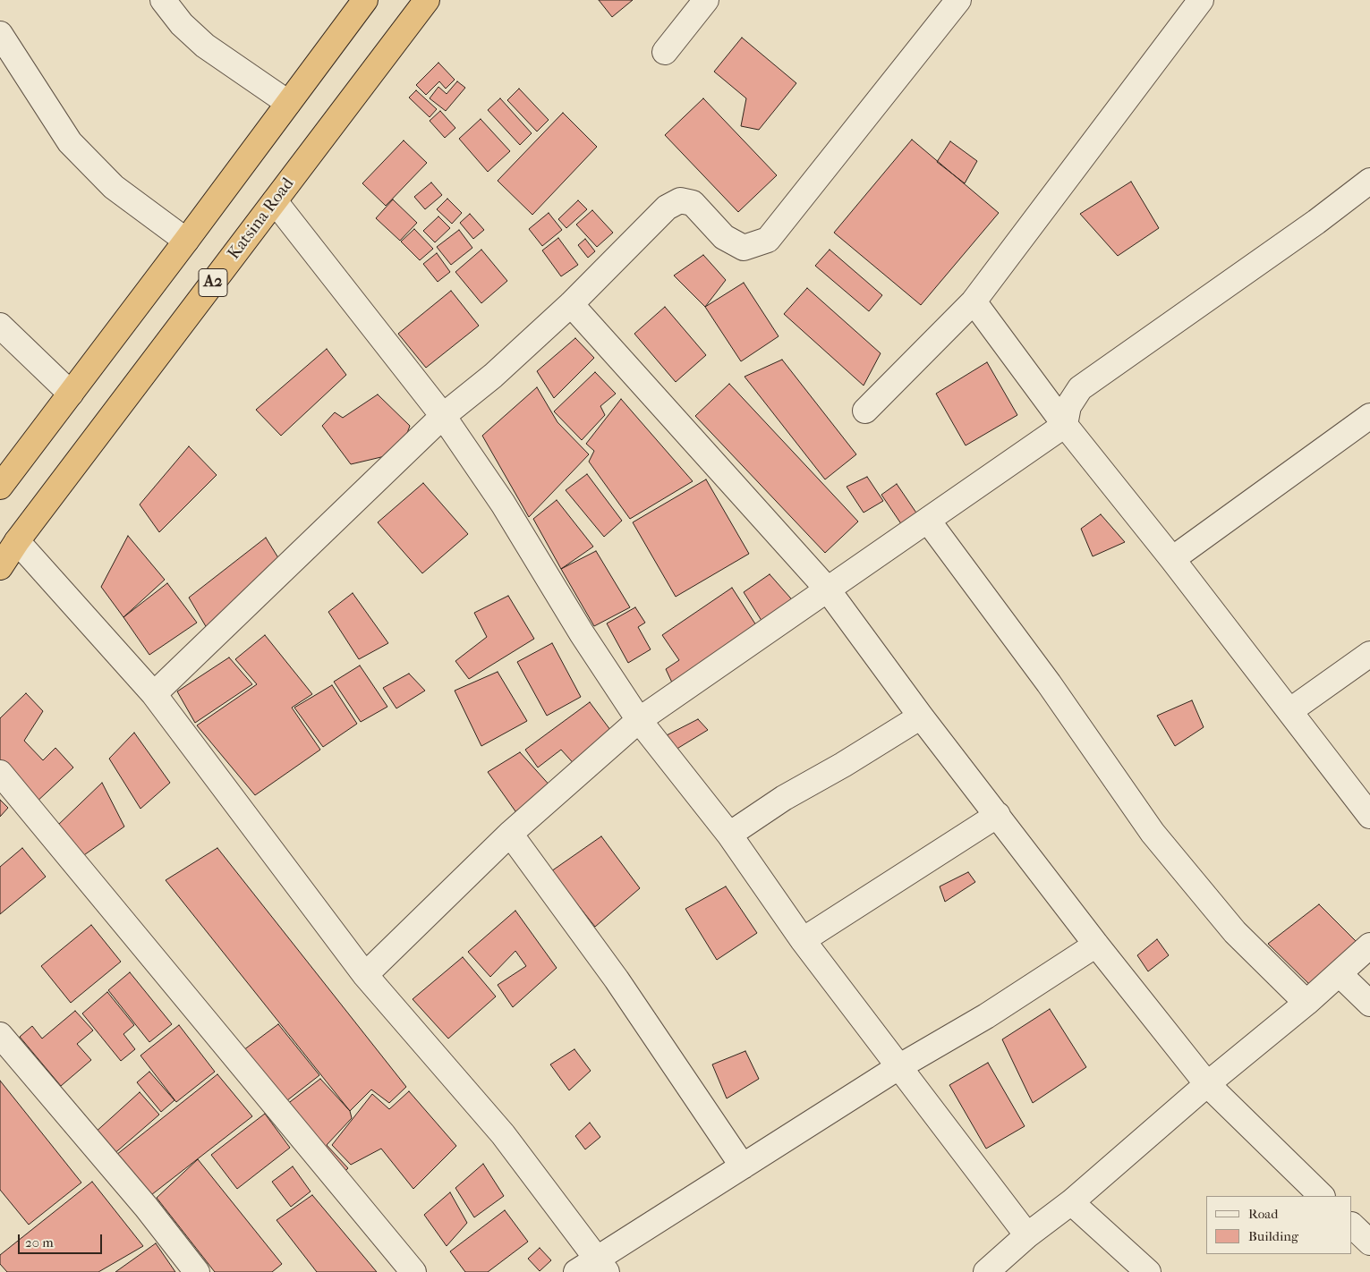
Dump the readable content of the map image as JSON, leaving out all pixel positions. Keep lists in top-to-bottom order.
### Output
{
  "streets": {
    "highway": ["Katsina Road", "A2"]
  },
  "legend": ["Road", "Building"],
  "scale_bar": "20 m"
}
